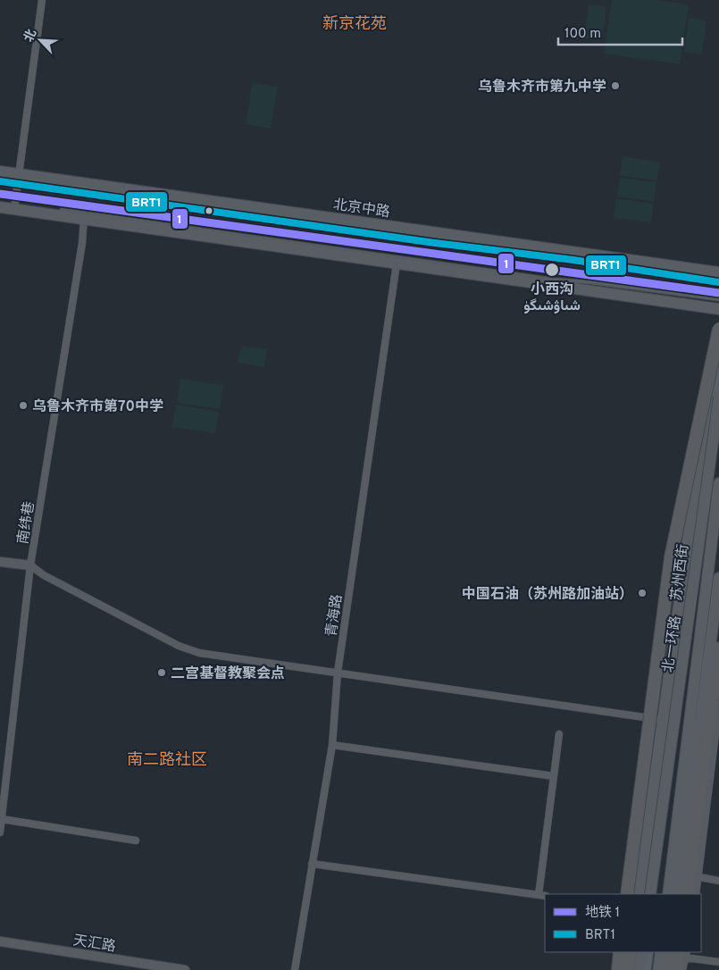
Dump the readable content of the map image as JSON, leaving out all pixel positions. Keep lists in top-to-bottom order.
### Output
{
  "streets": {
    "main road": ["北京中路", "苏州西街", "北一环路"],
    "street": ["南纬巷", "青海路", "天汇路"]
  },
  "crossings": [
    ["苏州西街", "北一环路"]
  ],
  "districts": ["新京花苑", "南二路社区"],
  "places": [
    "乌鲁木齐市第九中学",
    "小西沟 شىاۋشىگۈ",
    "乌鲁木齐市第70中学",
    "中国石油（苏州路加油站）",
    "二宫基督教聚会点"
  ],
  "lines": ["transit line BRT1", "metro line 1"],
  "legend": ["地铁 1", "BRT1"],
  "scale_bar": "100 m",
  "north": "top left"
}
